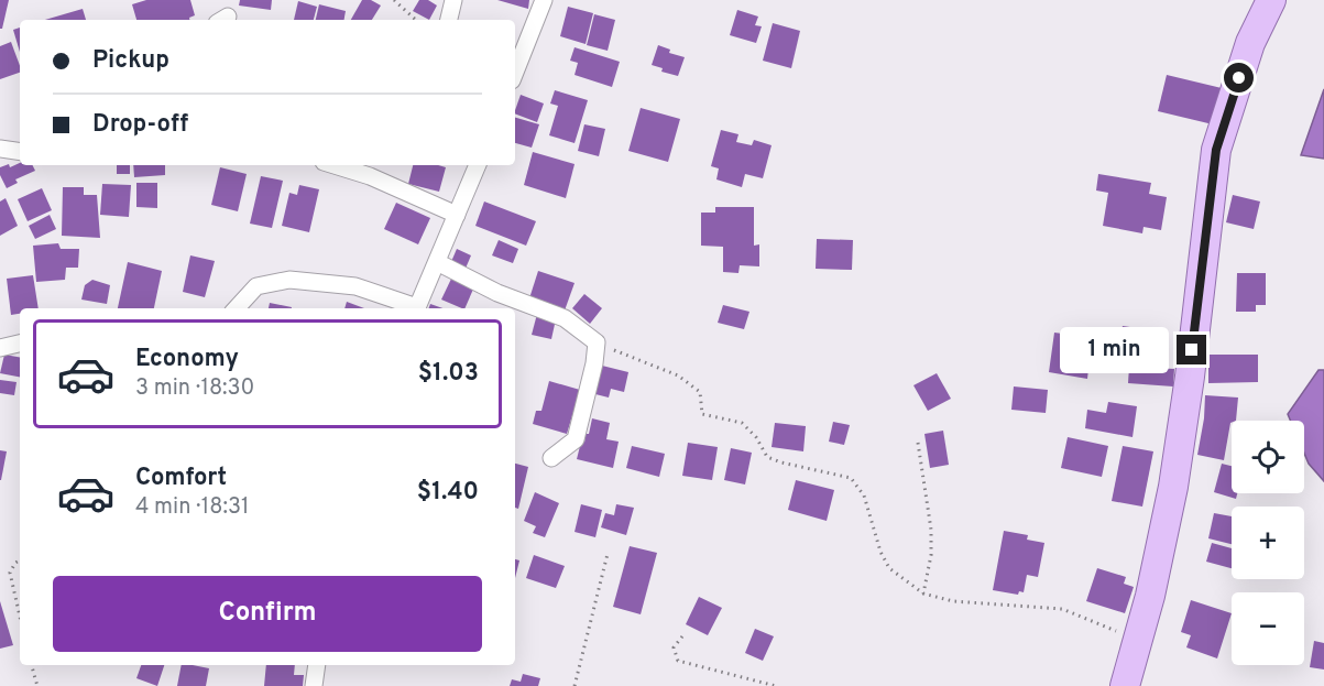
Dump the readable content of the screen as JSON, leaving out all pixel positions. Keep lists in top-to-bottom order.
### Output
{
  "page": {
    "banner": ["Pickup", "Drop-off"],
    "list": [
      {
        "name": "Economy",
        "note": "3 min · 18:30",
        "value": "$1.03"
      },
      {
        "name": "Comfort",
        "note": "4 min · 18:31",
        "value": "$1.40"
      }
    ],
    "bubble": "1 min",
    "map_buttons": ["+", "−"],
    "buttons": "Confirm"
  }
}
